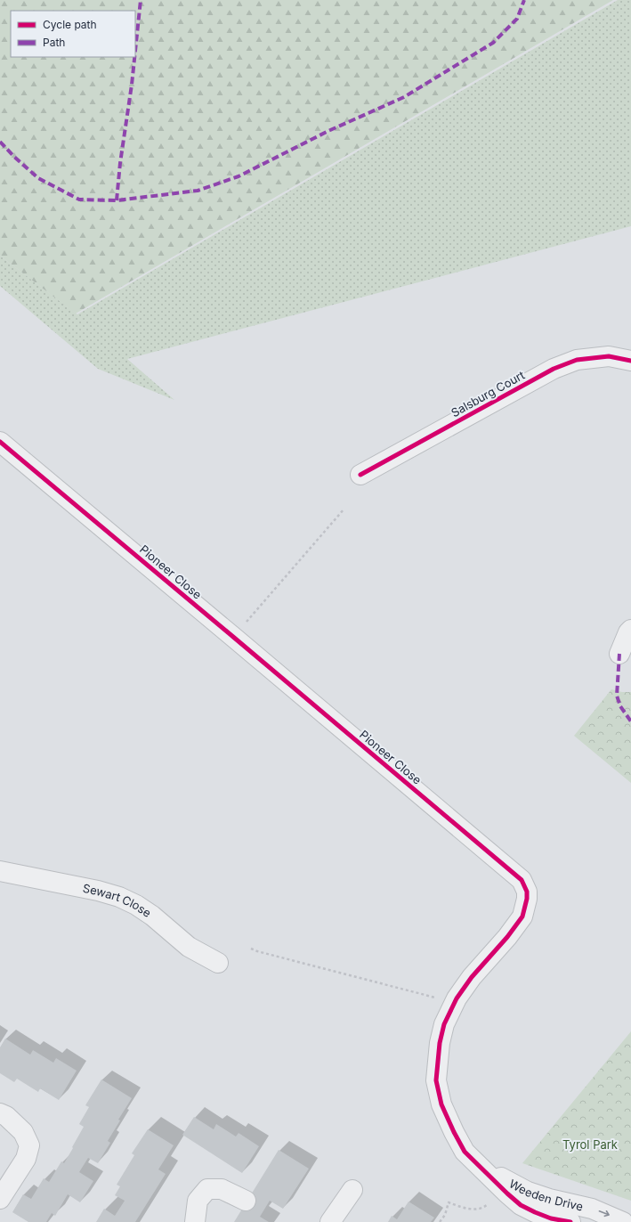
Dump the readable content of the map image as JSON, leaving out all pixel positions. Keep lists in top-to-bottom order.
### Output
{
  "streets": {
    "street": [
      "Salsburg Court",
      "Pioneer Close",
      "Sewart Close",
      "Weeden Drive"
    ]
  },
  "crossings": [
    ["Pioneer Close", "Weeden Drive"]
  ],
  "parks": ["Tyrol Park"],
  "legend": ["Cycle path", "Path"]
}
